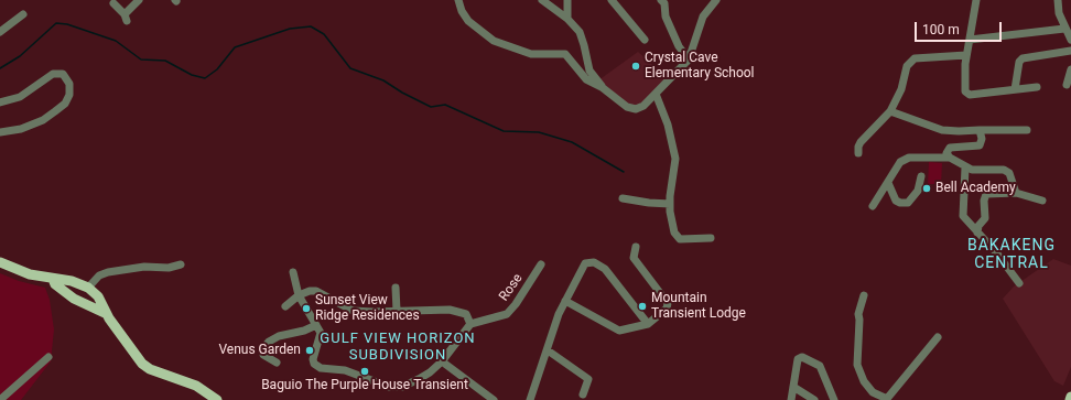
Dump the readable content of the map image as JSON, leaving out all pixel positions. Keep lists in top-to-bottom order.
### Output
{
  "streets": {
    "street": ["Rose"]
  },
  "districts": ["BAKAKENG CENTRAL", "GULF VIEW HORIZON SUBDIVISION"],
  "places": [
    "Crystal Cave Elementary School",
    "Bell Academy",
    "Mountain Transient Lodge",
    "Sunset View Ridge Residences",
    "Venus Garden",
    "Baguio The Purple House Transient"
  ],
  "scale_bar": "100 m"
}
